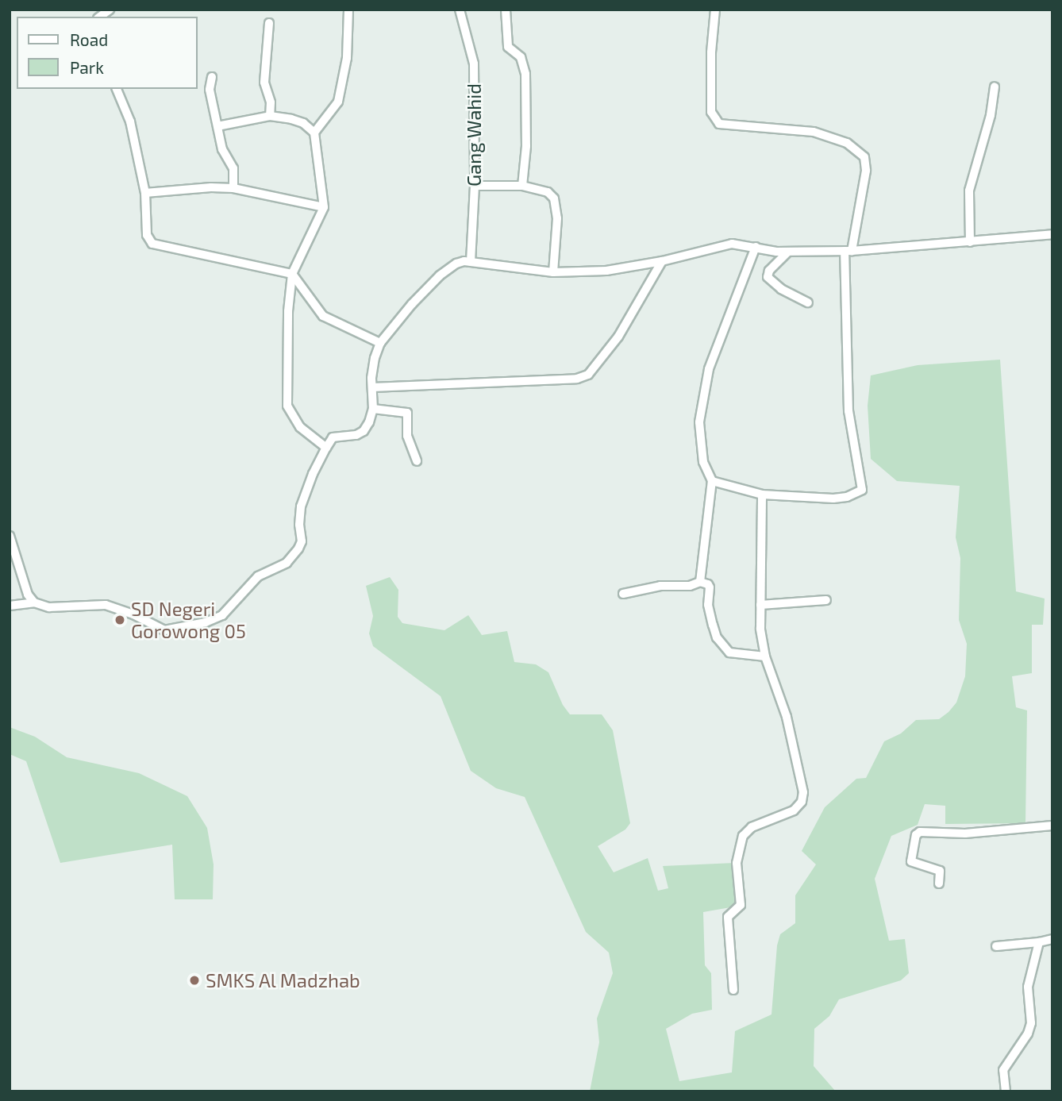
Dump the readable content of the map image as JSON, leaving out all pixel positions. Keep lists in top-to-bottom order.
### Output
{
  "streets": {
    "street": ["Gang Wahid"]
  },
  "places": ["SD Negeri Gorowong 05", "SMKS Al Madzhab"],
  "legend": ["Road", "Park"]
}
